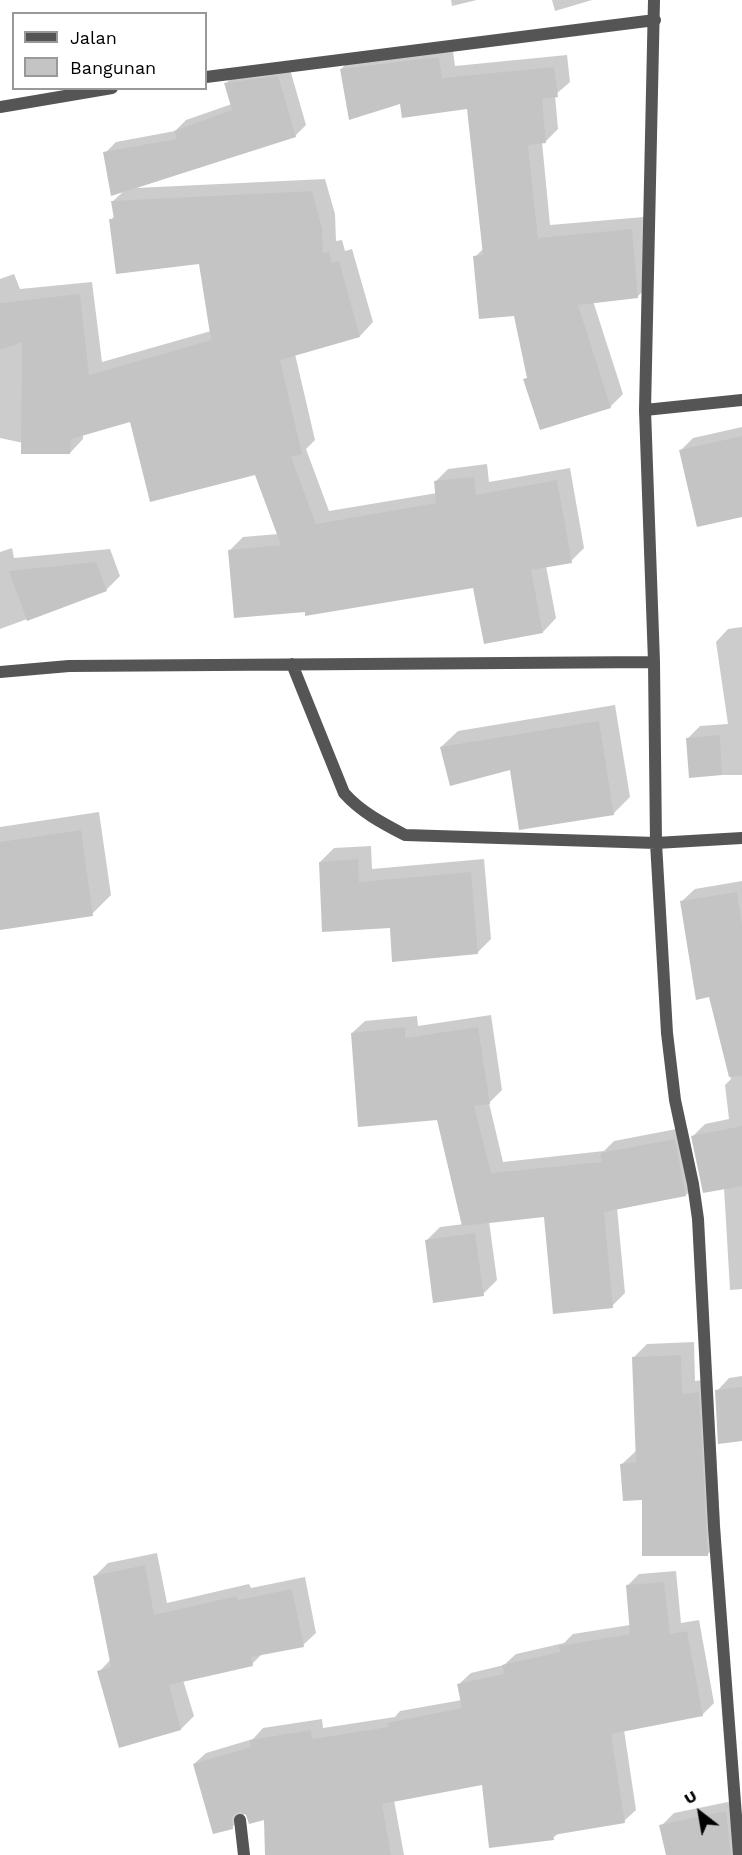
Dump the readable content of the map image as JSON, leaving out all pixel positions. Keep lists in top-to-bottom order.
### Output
{
  "legend": ["Jalan", "Bangunan"],
  "north": "top left"
}
